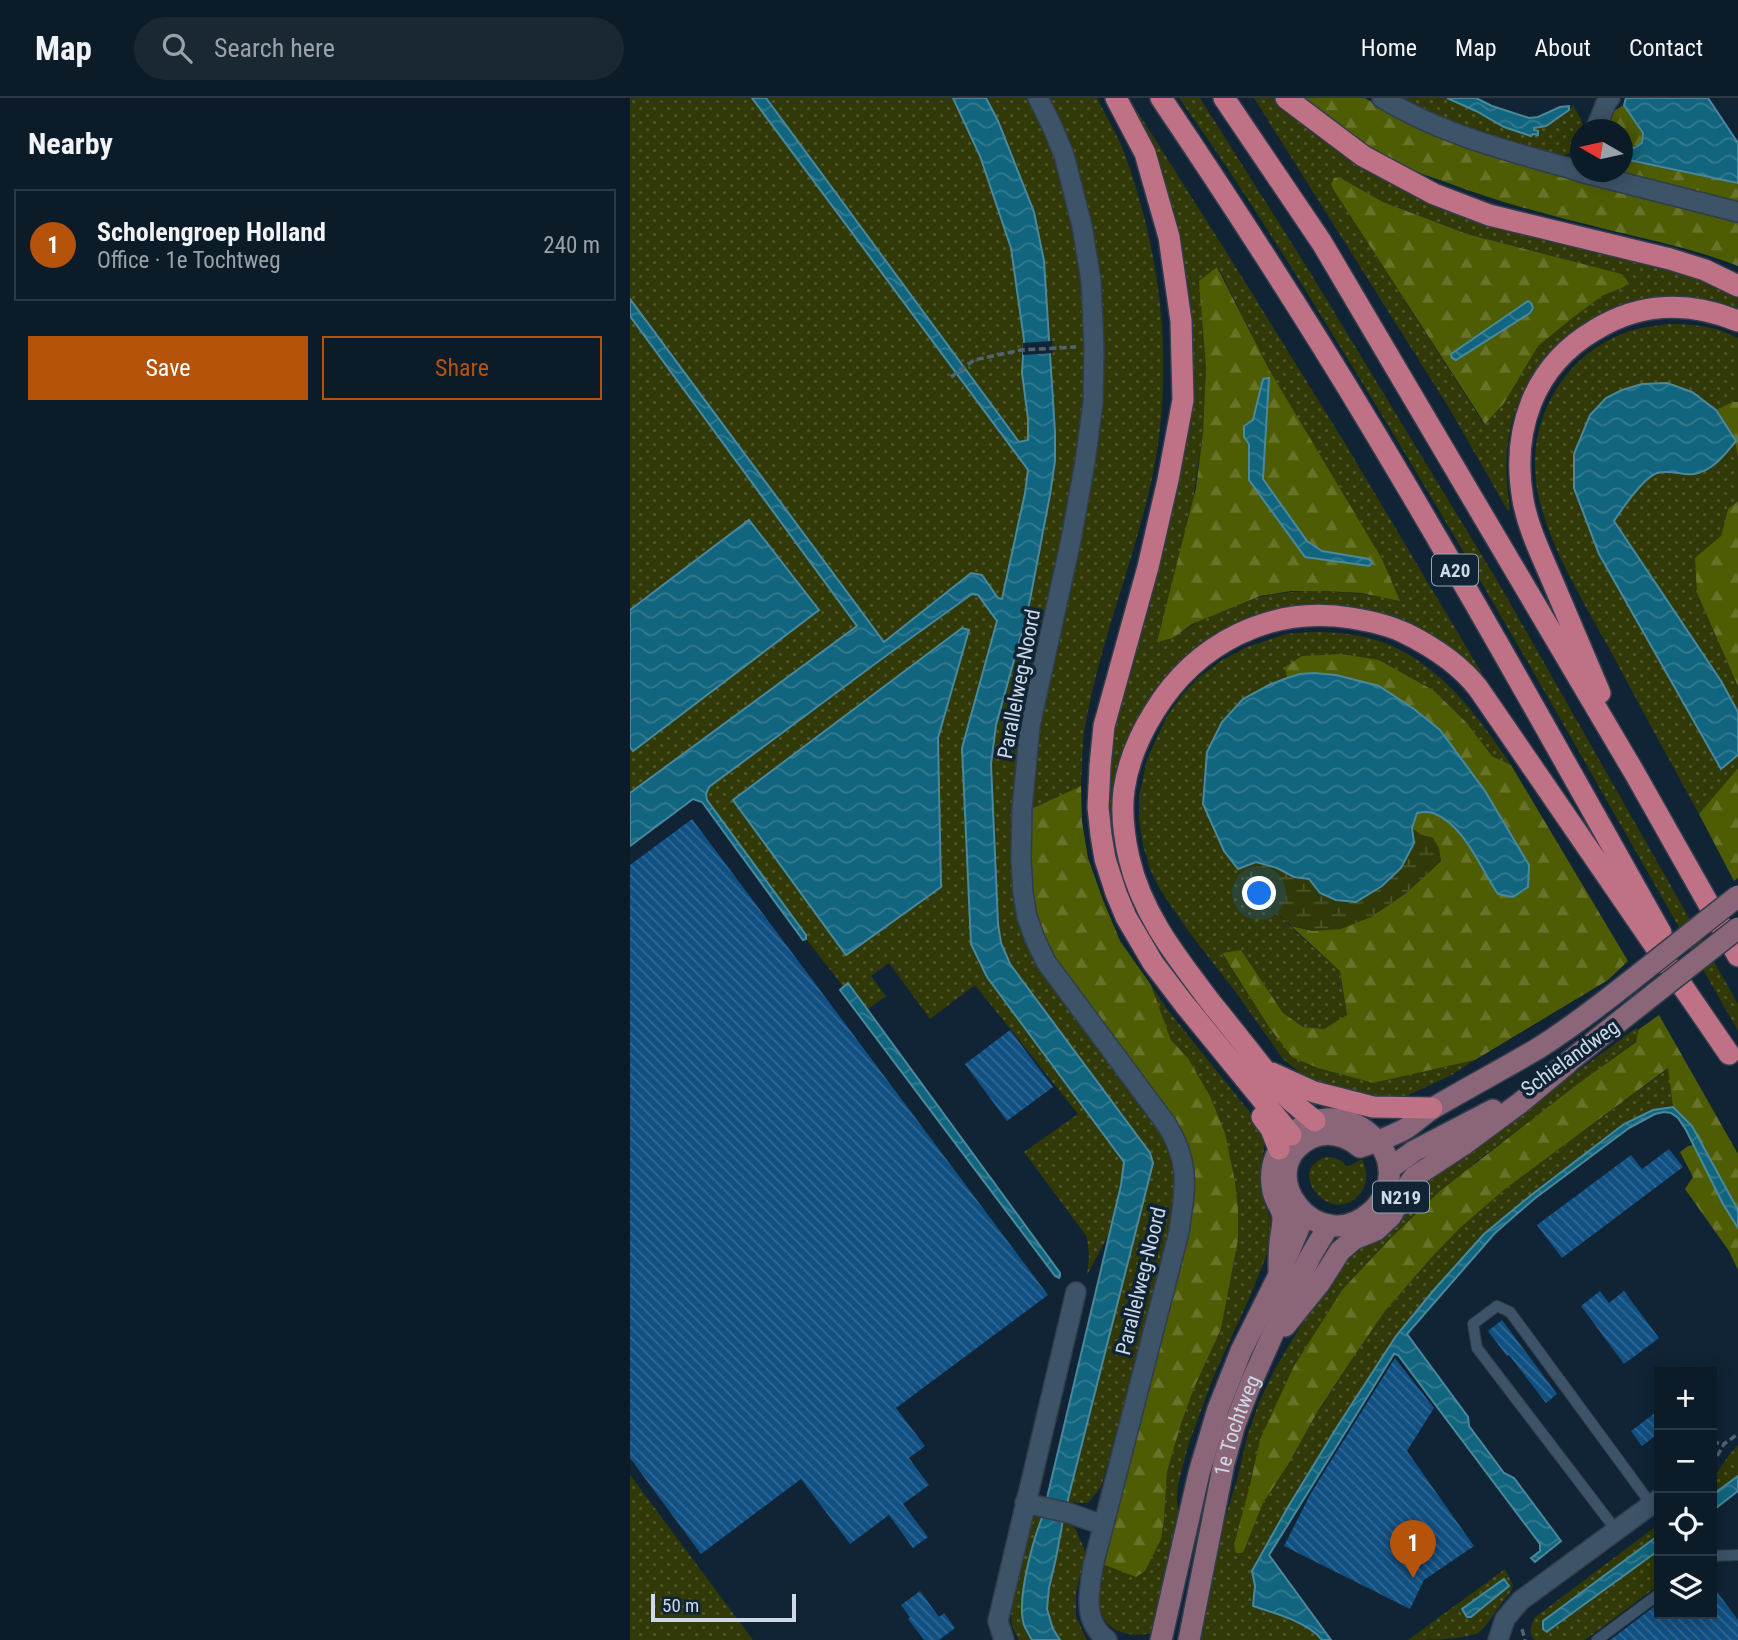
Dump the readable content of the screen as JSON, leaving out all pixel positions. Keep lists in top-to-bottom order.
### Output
{
  "streets": {
    "highway": ["A20"],
    "main road": ["Schielandweg", "N219", "1e Tochtweg"],
    "street": ["Parallelweg-Noord"]
  },
  "crossings": [
    ["A20", "Schielandweg"],
    ["A20", "N219"],
    ["A20", "1e Tochtweg"],
    ["Schielandweg", "N219"],
    ["Schielandweg", "1e Tochtweg"],
    ["N219", "1e Tochtweg"]
  ],
  "scale_bar": "50 m",
  "north": "left",
  "page": {
    "header": "Map",
    "search": "Search here",
    "nav": [
      "Home",
      "Map",
      "About",
      "Contact"
    ],
    "heading": "Nearby",
    "list": [
      {
        "mark": "1",
        "name": "Scholengroep Holland",
        "note": "Office · 1e Tochtweg",
        "value": "240 m"
      }
    ],
    "buttons": ["Save", "Share"],
    "map_buttons": ["+", "−"],
    "pins": "1",
    "scale": "50 m"
  }
}
